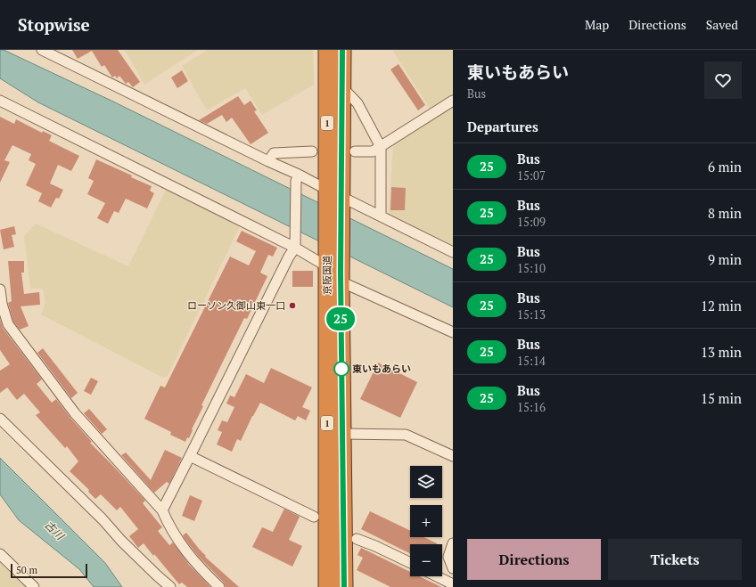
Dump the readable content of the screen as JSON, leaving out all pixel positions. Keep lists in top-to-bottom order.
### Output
{
  "streets": {
    "highway": ["1", "京阪国道"]
  },
  "water": ["古川"],
  "places": ["ローソン久御山東一口", "東いもあらい"],
  "lines": ["bus line 25"],
  "scale_bar": "50 m",
  "page": {
    "header": "Stopwise",
    "nav": ["Map", "Directions", "Saved"],
    "on_map": "25",
    "heading": [
      ["東いもあらい", "Bus"],
      "Departures"
    ],
    "list": [
      {
        "mark": "25",
        "name": "Bus",
        "note": "15:07",
        "value": "6 min"
      },
      {
        "mark": "25",
        "name": "Bus",
        "note": "15:09",
        "value": "8 min"
      },
      {
        "mark": "25",
        "name": "Bus",
        "note": "15:10",
        "value": "9 min"
      },
      {
        "mark": "25",
        "name": "Bus",
        "note": "15:13",
        "value": "12 min"
      },
      {
        "mark": "25",
        "name": "Bus",
        "note": "15:14",
        "value": "13 min"
      },
      {
        "mark": "25",
        "name": "Bus",
        "note": "15:16",
        "value": "15 min"
      }
    ],
    "map_buttons": ["+", "−"],
    "buttons": ["Directions", "Tickets"],
    "scale": "50 m"
  }
}
